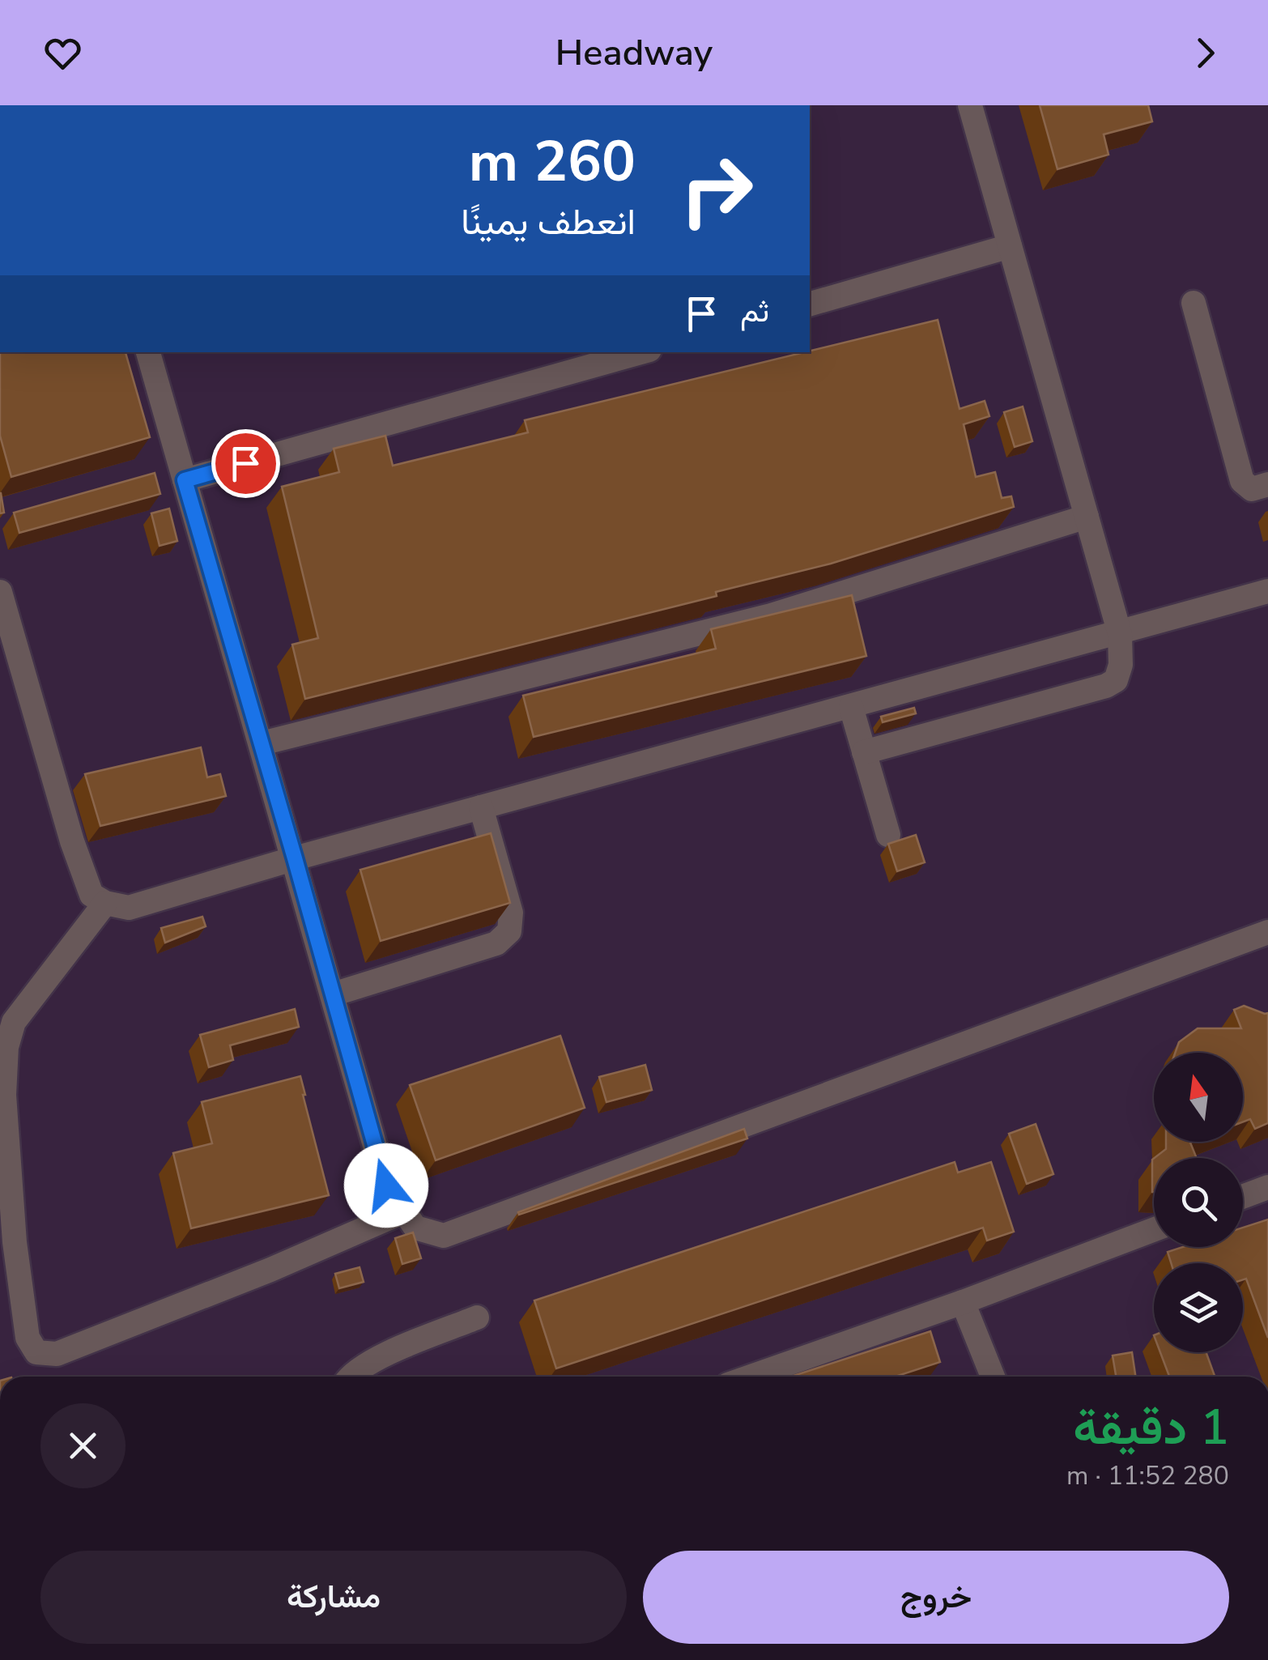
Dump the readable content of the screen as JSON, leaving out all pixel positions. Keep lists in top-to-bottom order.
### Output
{
  "north": "top",
  "page": {
    "header": "Headway",
    "turn": ["260 m", "انعطف يمينًا"],
    "then": "ثم",
    "heading": ["1 دقيقة", "280 m · 11:52"],
    "buttons": ["خروج", "مشاركة"]
  }
}
